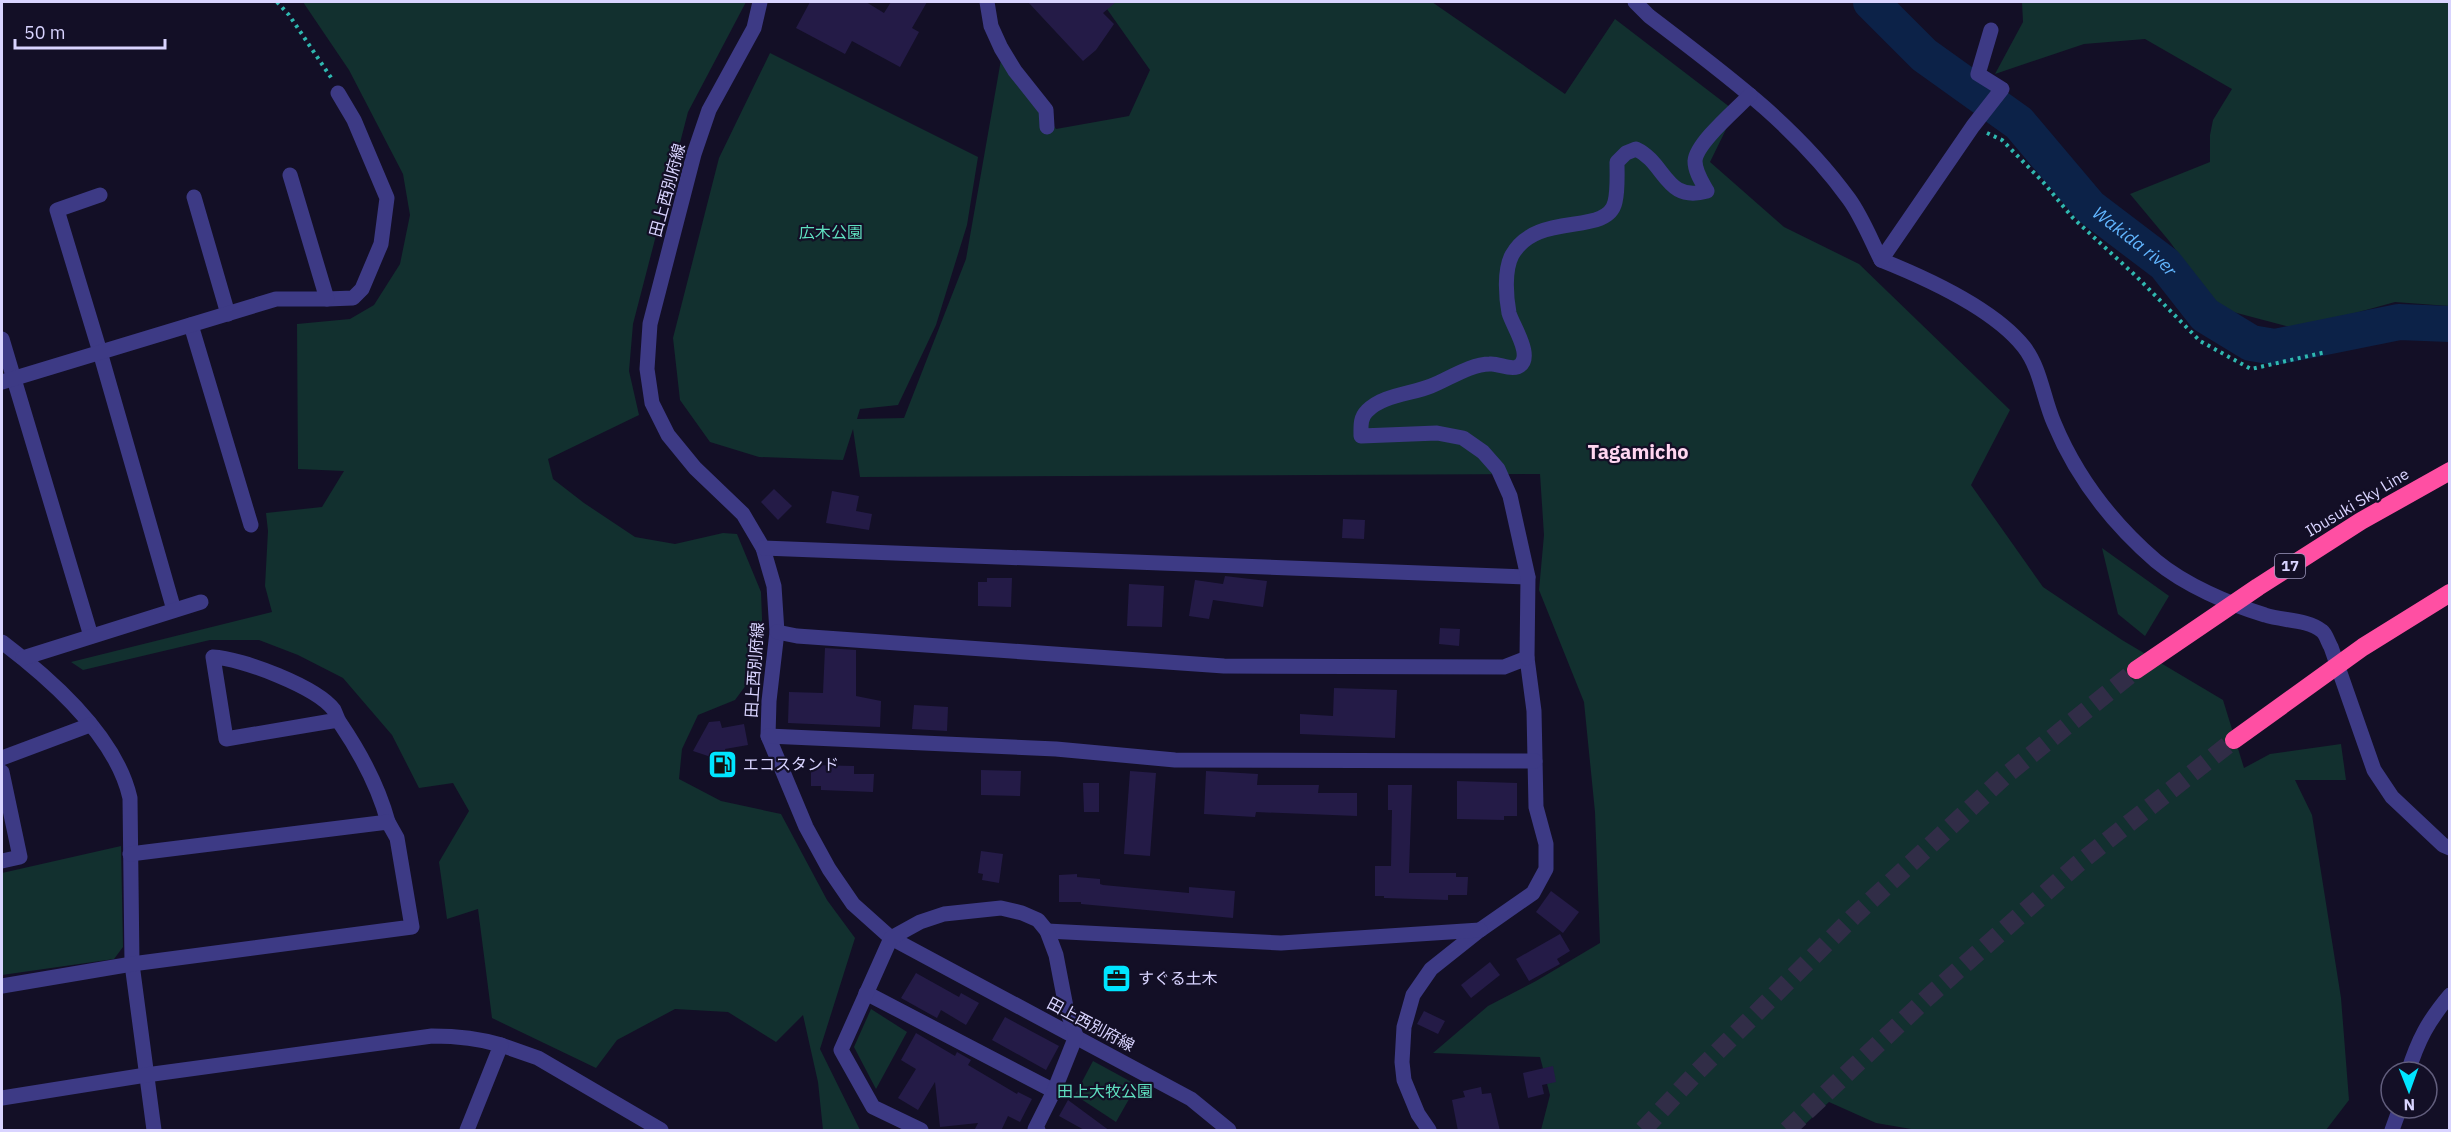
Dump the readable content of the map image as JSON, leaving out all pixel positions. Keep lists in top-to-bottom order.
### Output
{
  "streets": {
    "highway": ["Ibusuki Sky Line", "17"],
    "street": ["田上西別府線"]
  },
  "districts": ["Tagamicho"],
  "water": ["Wakida river"],
  "parks": ["広木公園", "田上大牧公園"],
  "places": {
    "fuel station": ["エコスタンド"],
    "office": ["すぐる土木"]
  },
  "scale_bar": "50 m",
  "north": "bottom"
}
